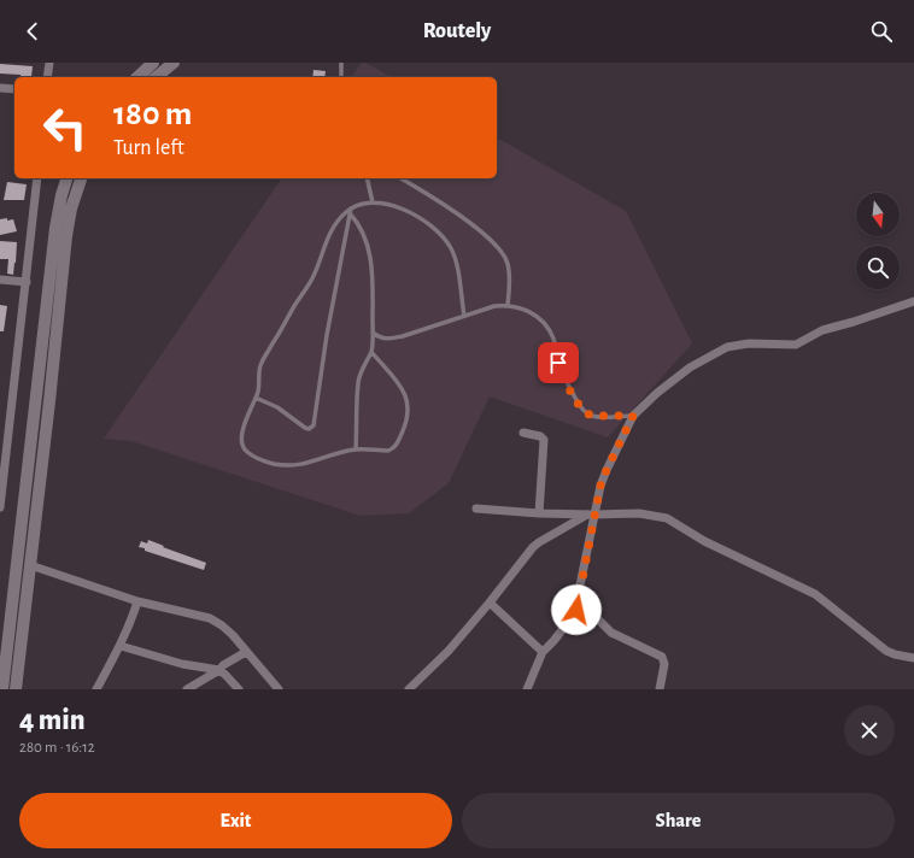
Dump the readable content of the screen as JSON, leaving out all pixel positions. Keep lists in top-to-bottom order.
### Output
{
  "north": "bottom",
  "page": {
    "header": "Routely",
    "turn": ["180 m", "Turn left"],
    "heading": ["4 min", "280 m · 16:12"],
    "buttons": ["Exit", "Share"]
  }
}
